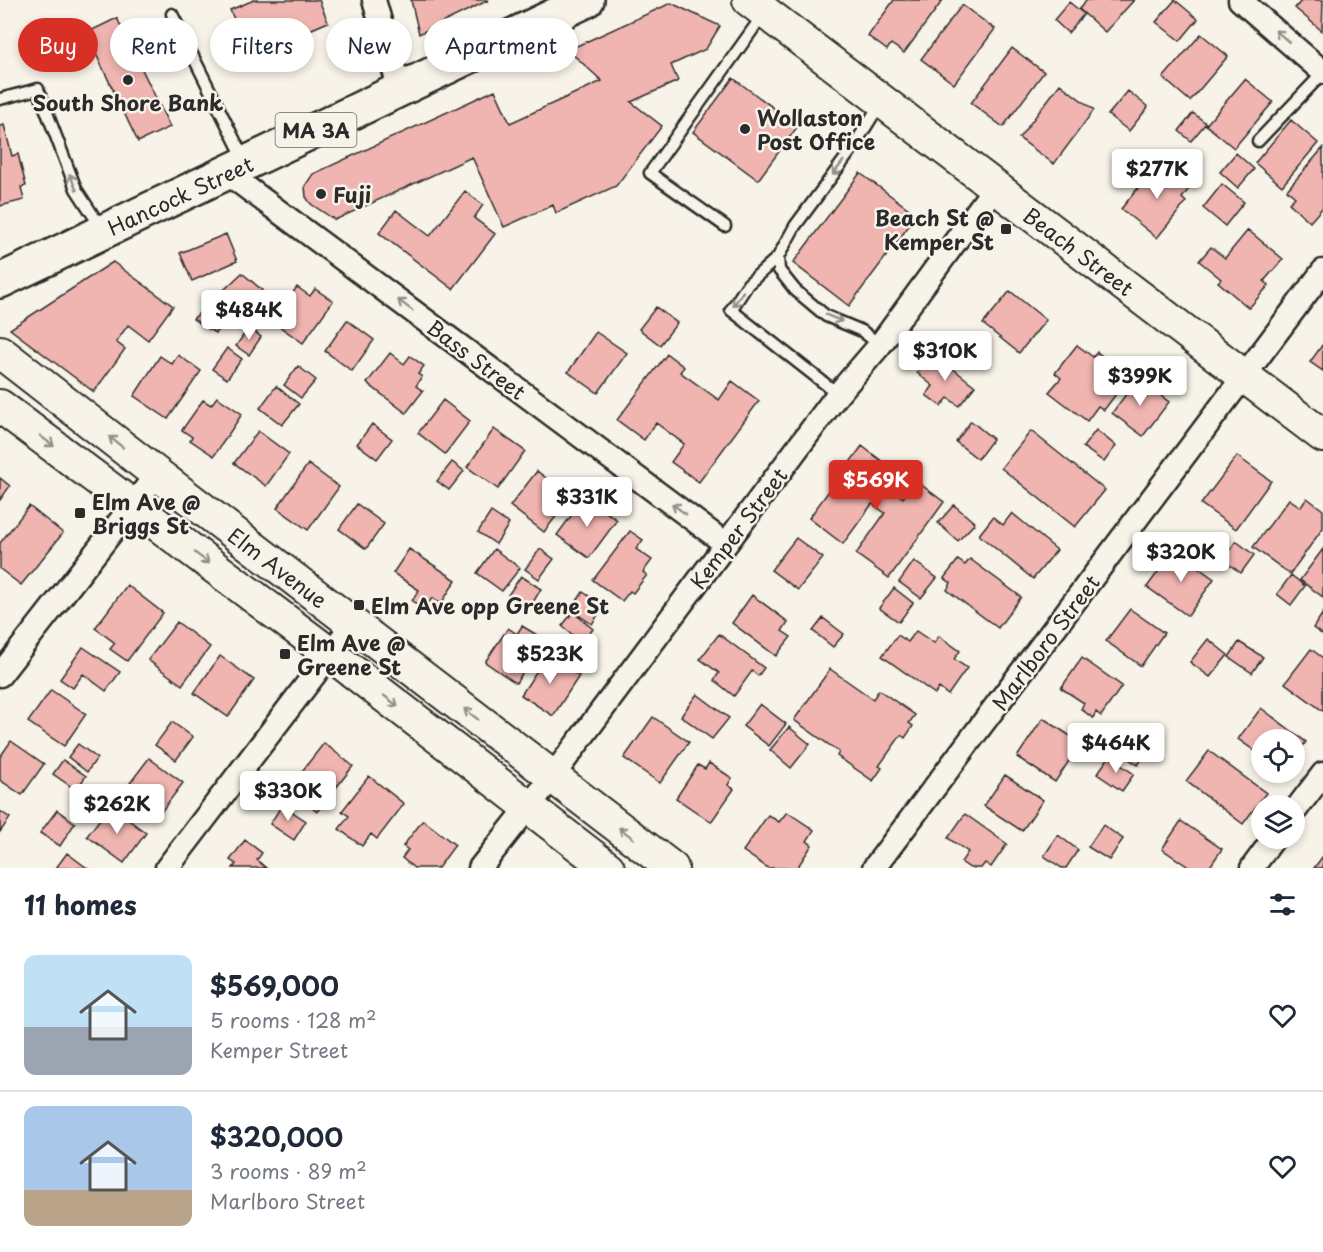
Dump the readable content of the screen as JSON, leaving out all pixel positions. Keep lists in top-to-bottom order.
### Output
{
  "streets": {
    "main road": ["MA 3A", "Hancock Street"],
    "street": [
      "Beach Street",
      "Bass Street",
      "Kemper Street",
      "Elm Avenue",
      "Marlboro Street"
    ]
  },
  "crossings": [
    ["Hancock Street", "Bass Street"],
    ["Beach Street", "Kemper Street"],
    ["Beach Street", "Marlboro Street"],
    ["Bass Street", "Kemper Street"],
    ["Kemper Street", "Elm Avenue"]
  ],
  "one_way": ["Bass Street"],
  "places": {
    "other": ["South Shore Bank", "Wollaston Post Office", "Fuji"],
    "transit": [
      "Beach St @ Kemper St",
      "Elm Ave @ Briggs St",
      "Elm Ave opp Greene St",
      "Elm Ave @ Greene St"
    ]
  },
  "page": {
    "chip": [
      "Buy",
      "Rent",
      "Filters",
      "New",
      "Apartment"
    ],
    "price": [
      "$277K",
      "$484K",
      "$310K",
      "$399K",
      "$569K",
      "$331K",
      "$320K",
      "$523K",
      "$464K",
      "$330K",
      "$262K"
    ],
    "heading": "11 homes",
    "list": [
      {
        "name": "$569,000",
        "note": "5 rooms · 128 m² · Kemper Street"
      },
      {
        "name": "$320,000",
        "note": "3 rooms · 89 m² · Marlboro Street"
      }
    ]
  }
}
